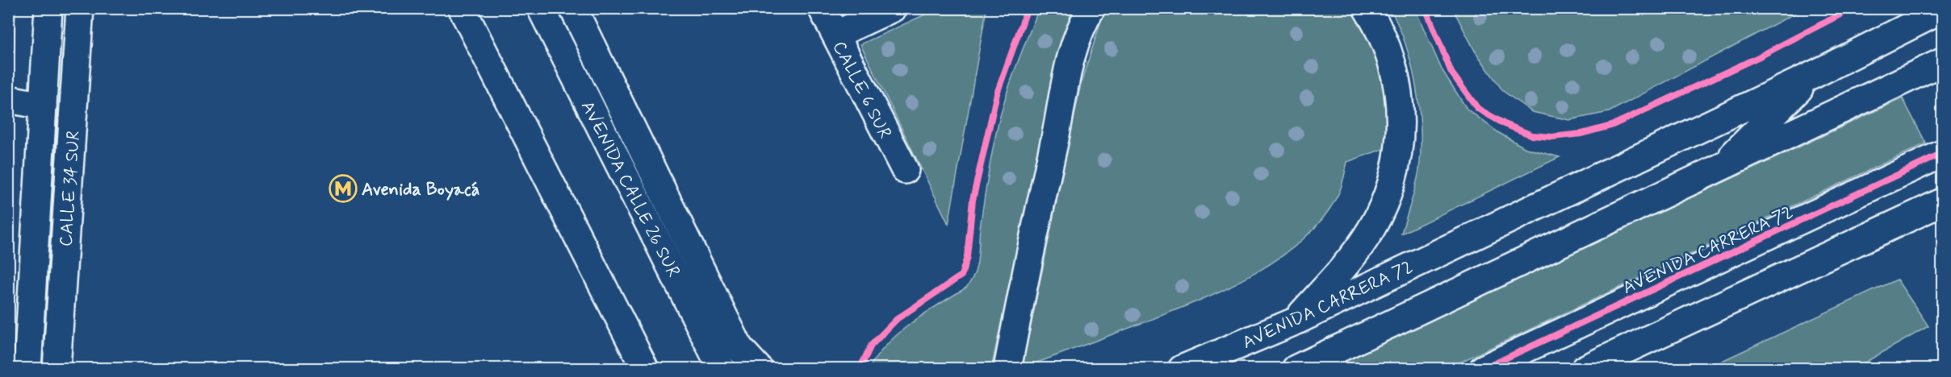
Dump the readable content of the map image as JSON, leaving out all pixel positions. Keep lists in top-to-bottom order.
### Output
{
  "streets": {
    "main road": [
      "CALLE 6 SUR",
      "CALLE 34 SUR",
      "AVENIDA CALLE 26 SUR",
      "AVENIDA CARRERA 72"
    ]
  },
  "places": {
    "metro station": ["Avenida Boyacá"]
  }
}
